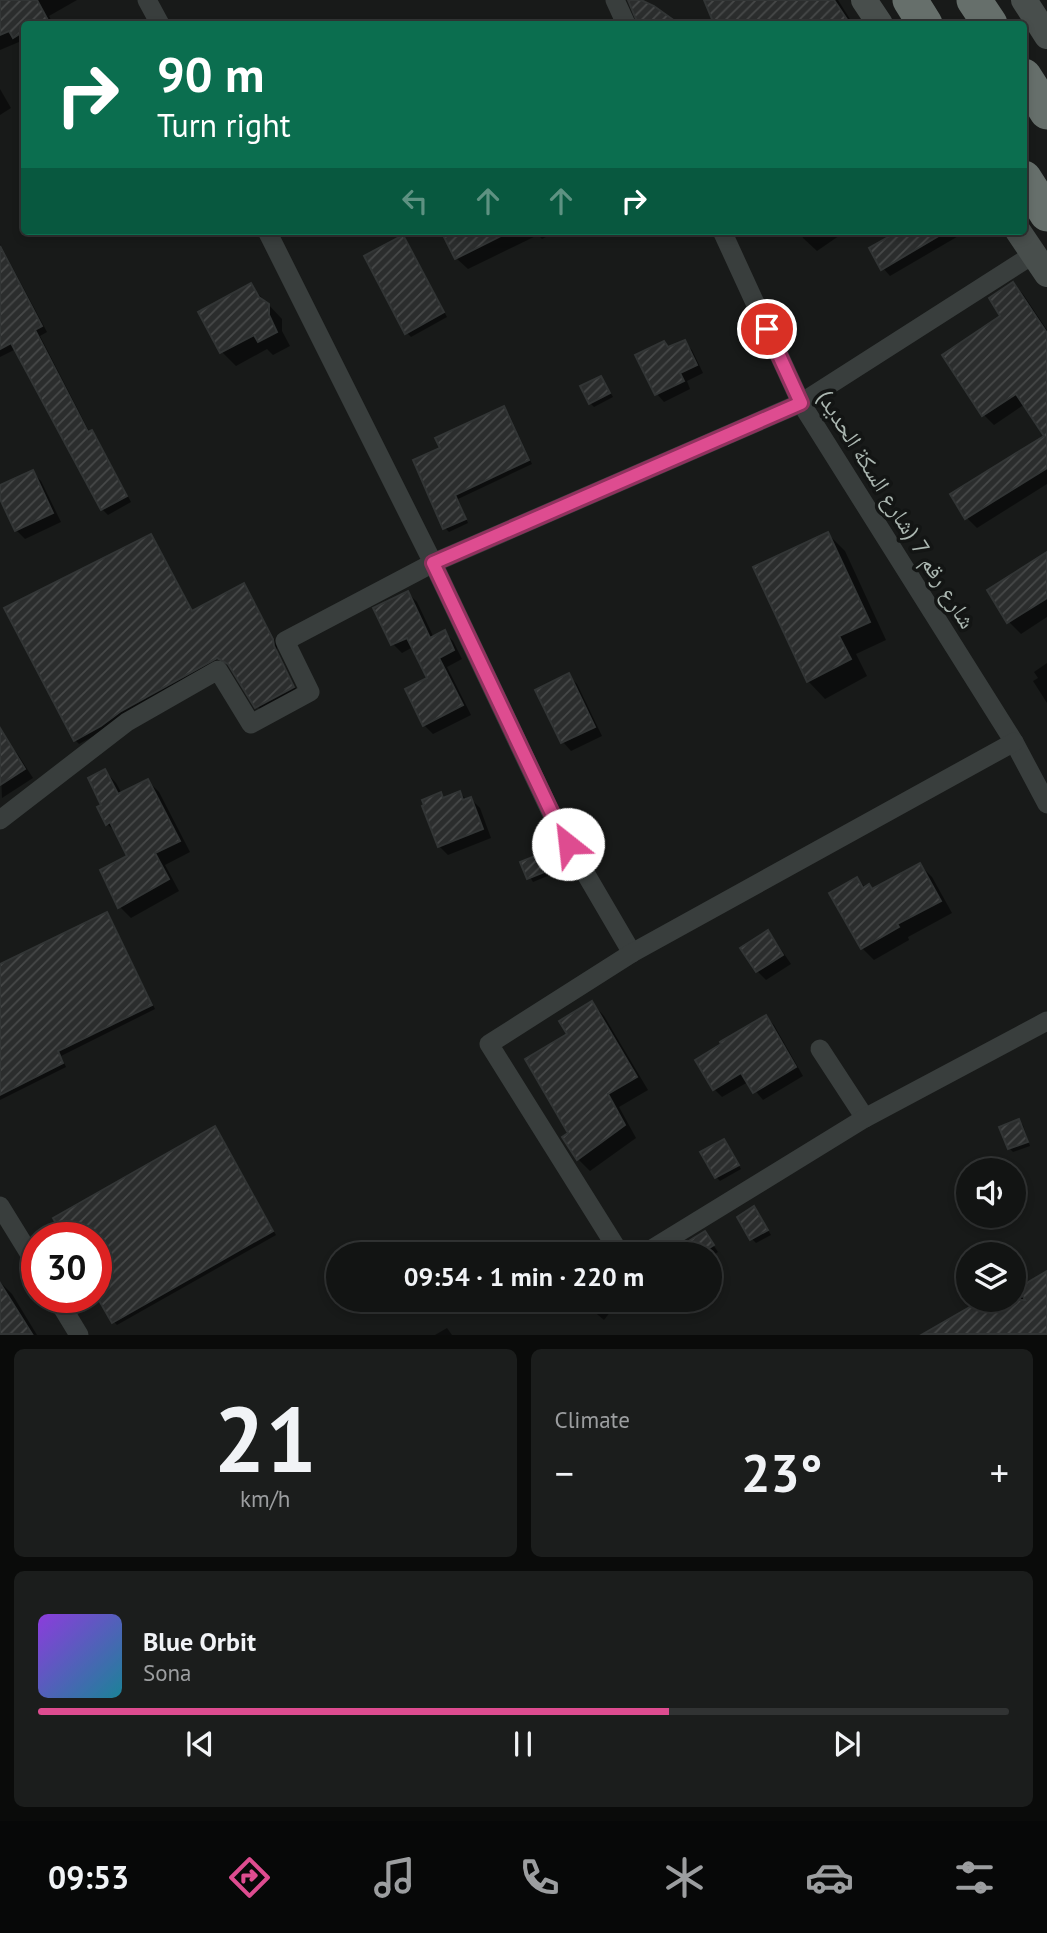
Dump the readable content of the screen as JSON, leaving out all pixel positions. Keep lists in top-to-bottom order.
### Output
{
  "streets": {
    "street": ["شارع رقم 7 (شارع السكة الحديد)"]
  },
  "page": {
    "turn": ["90 m", "Turn right"],
    "limit": "30",
    "trip": "09:54 · 1 min · 220 m",
    "tile": [
      ["21", "km/h"],
      "Climate"
    ],
    "heat": ["−", "23°", "+"],
    "song": ["Blue Orbit", "Sona"],
    "tabs": "09:53"
  }
}
